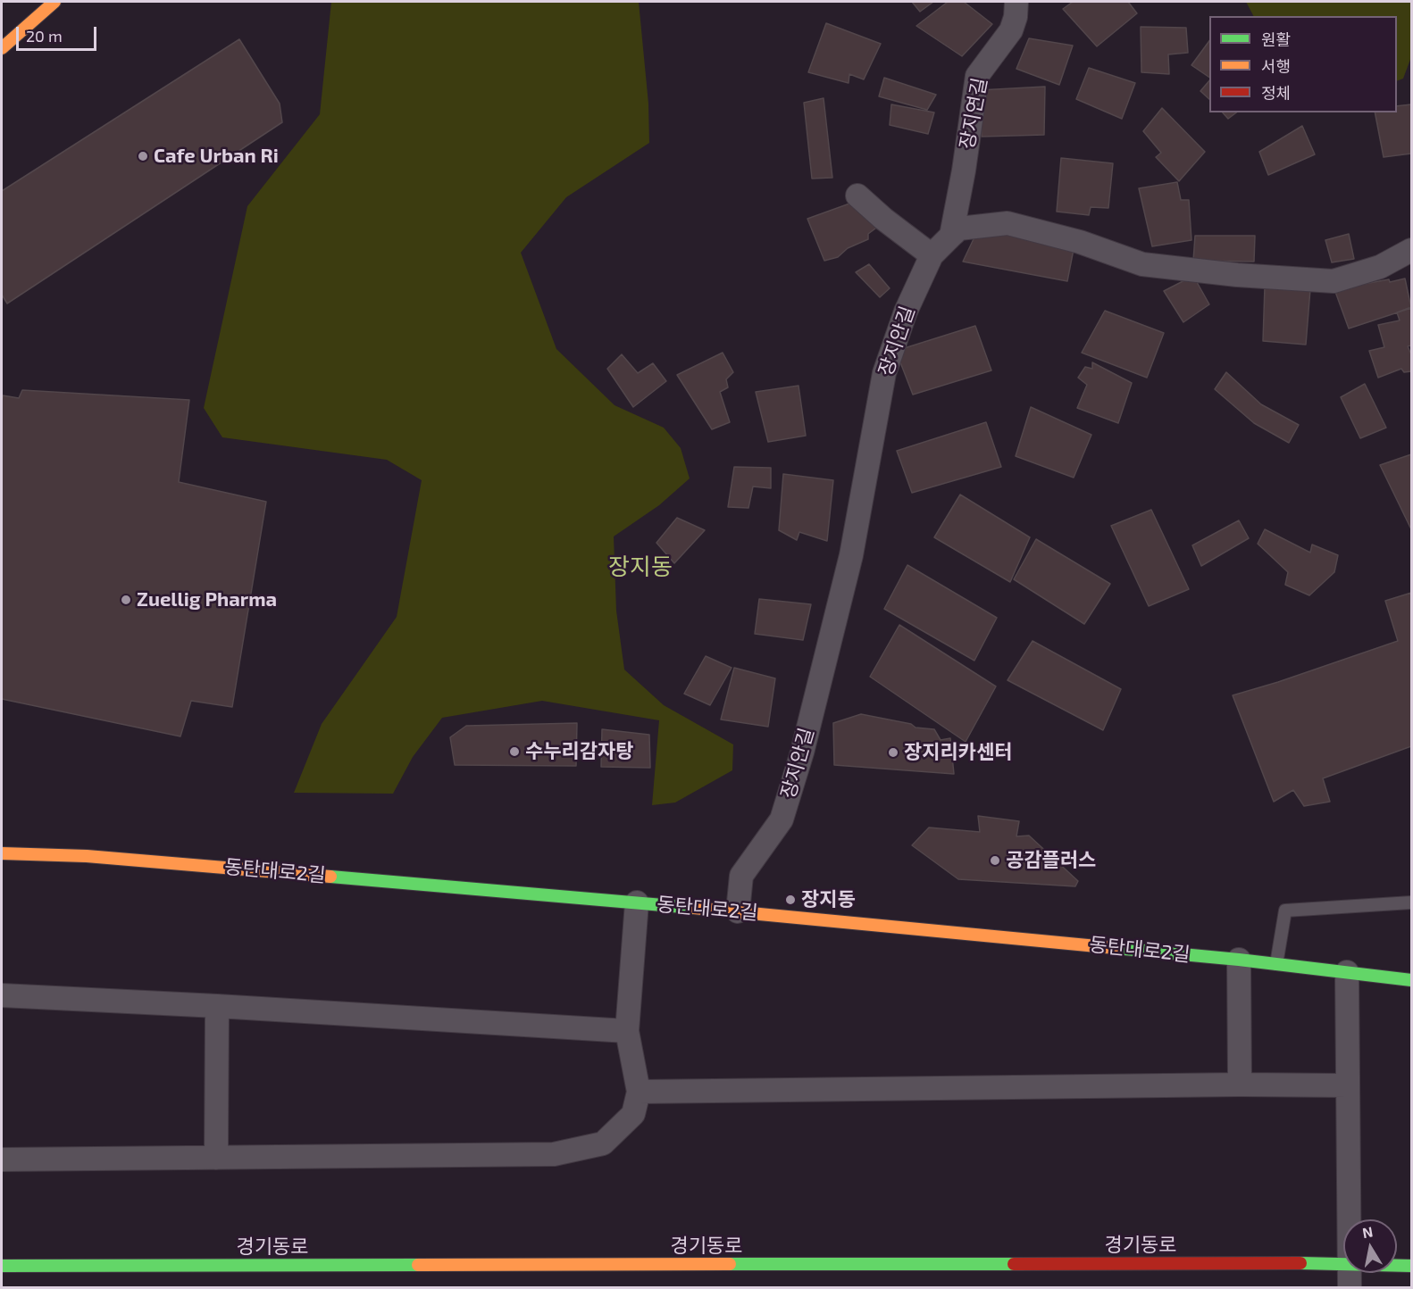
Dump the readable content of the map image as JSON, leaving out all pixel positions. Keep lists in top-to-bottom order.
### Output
{
  "streets": {
    "street": [
      "장지연길",
      "장지안길",
      "동탄대로2길",
      "경기동로"
    ]
  },
  "crossings": [
    ["장지연길", "장지안길"],
    ["장지안길", "동탄대로2길"]
  ],
  "districts": ["장지동"],
  "places": [
    "Cafe Urban Ri",
    "Zuellig Pharma",
    "수누리감자탕",
    "장지리카센터",
    "공감플러스",
    "장지동"
  ],
  "legend": ["원활", "서행", "정체"],
  "scale_bar": "20 m",
  "north": "top"
}
